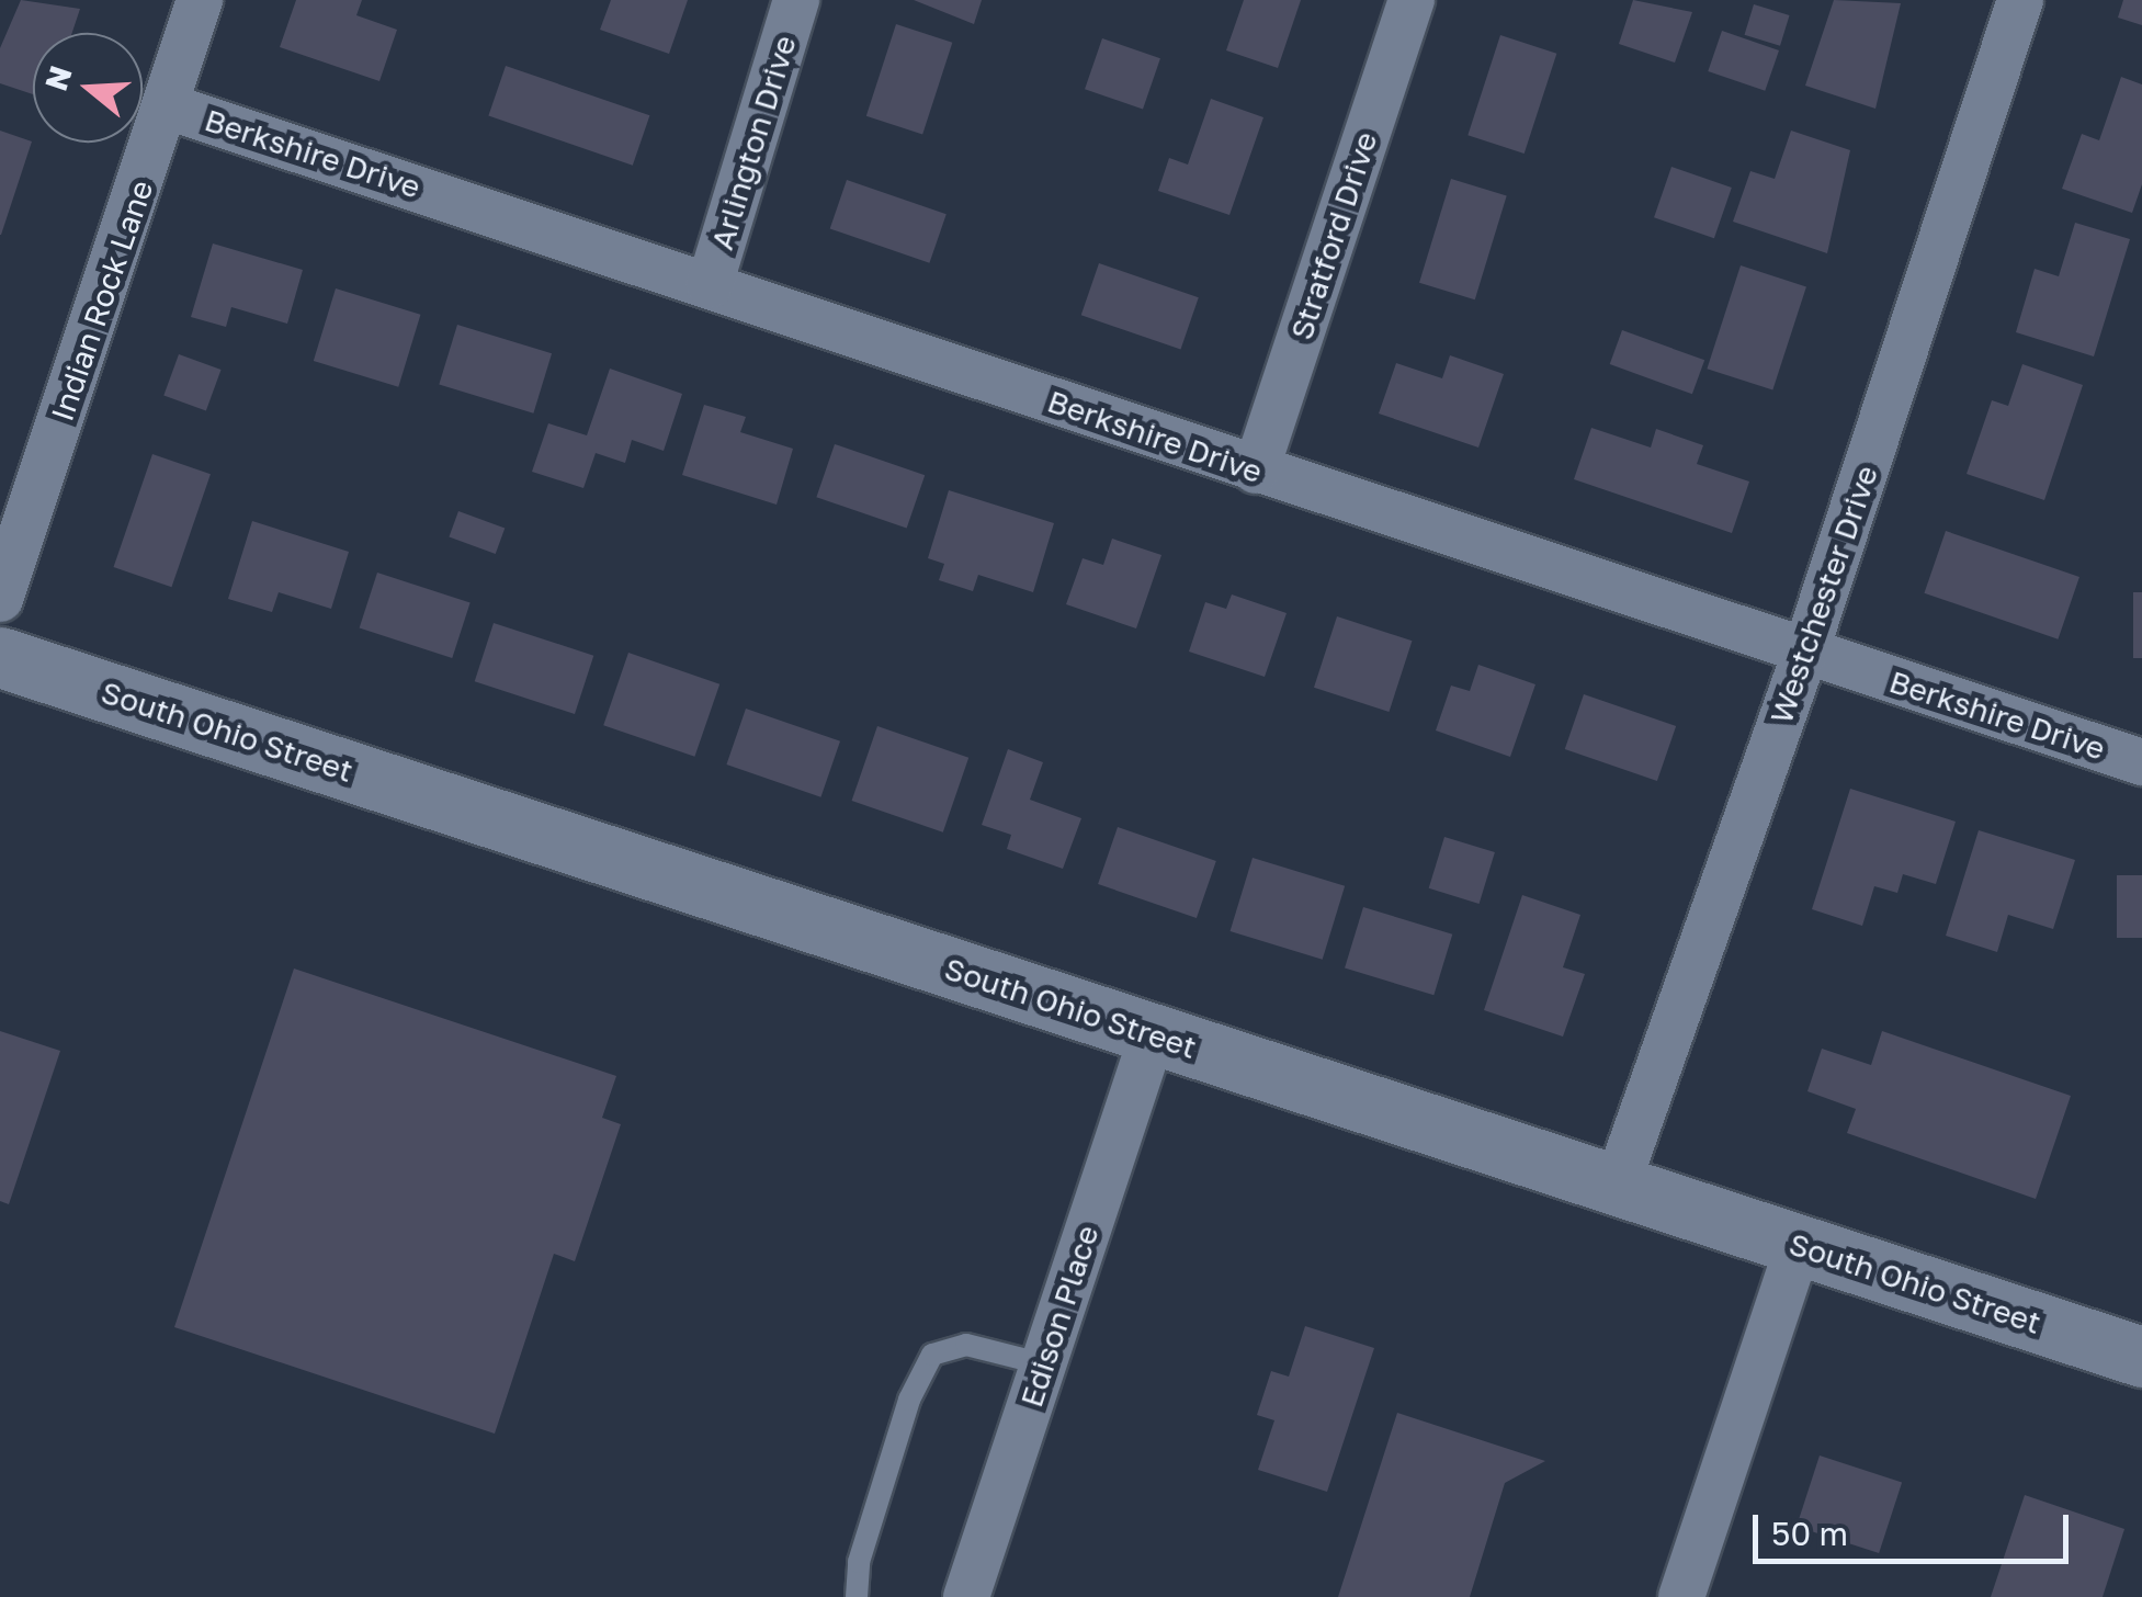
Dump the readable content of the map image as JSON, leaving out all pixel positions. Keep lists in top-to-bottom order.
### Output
{
  "streets": {
    "main road": ["South Ohio Street"],
    "street": [
      "Arlington Drive",
      "Berkshire Drive",
      "Stratford Drive",
      "Indian Rock Lane",
      "Westchester Drive",
      "Edison Place"
    ]
  },
  "crossings": [
    ["Arlington Drive", "Berkshire Drive"],
    ["Berkshire Drive", "Stratford Drive"],
    ["Berkshire Drive", "Indian Rock Lane"],
    ["Berkshire Drive", "Westchester Drive"],
    ["Westchester Drive", "South Ohio Street"],
    ["South Ohio Street", "Edison Place"]
  ],
  "scale_bar": "50 m",
  "north": "left"
}
